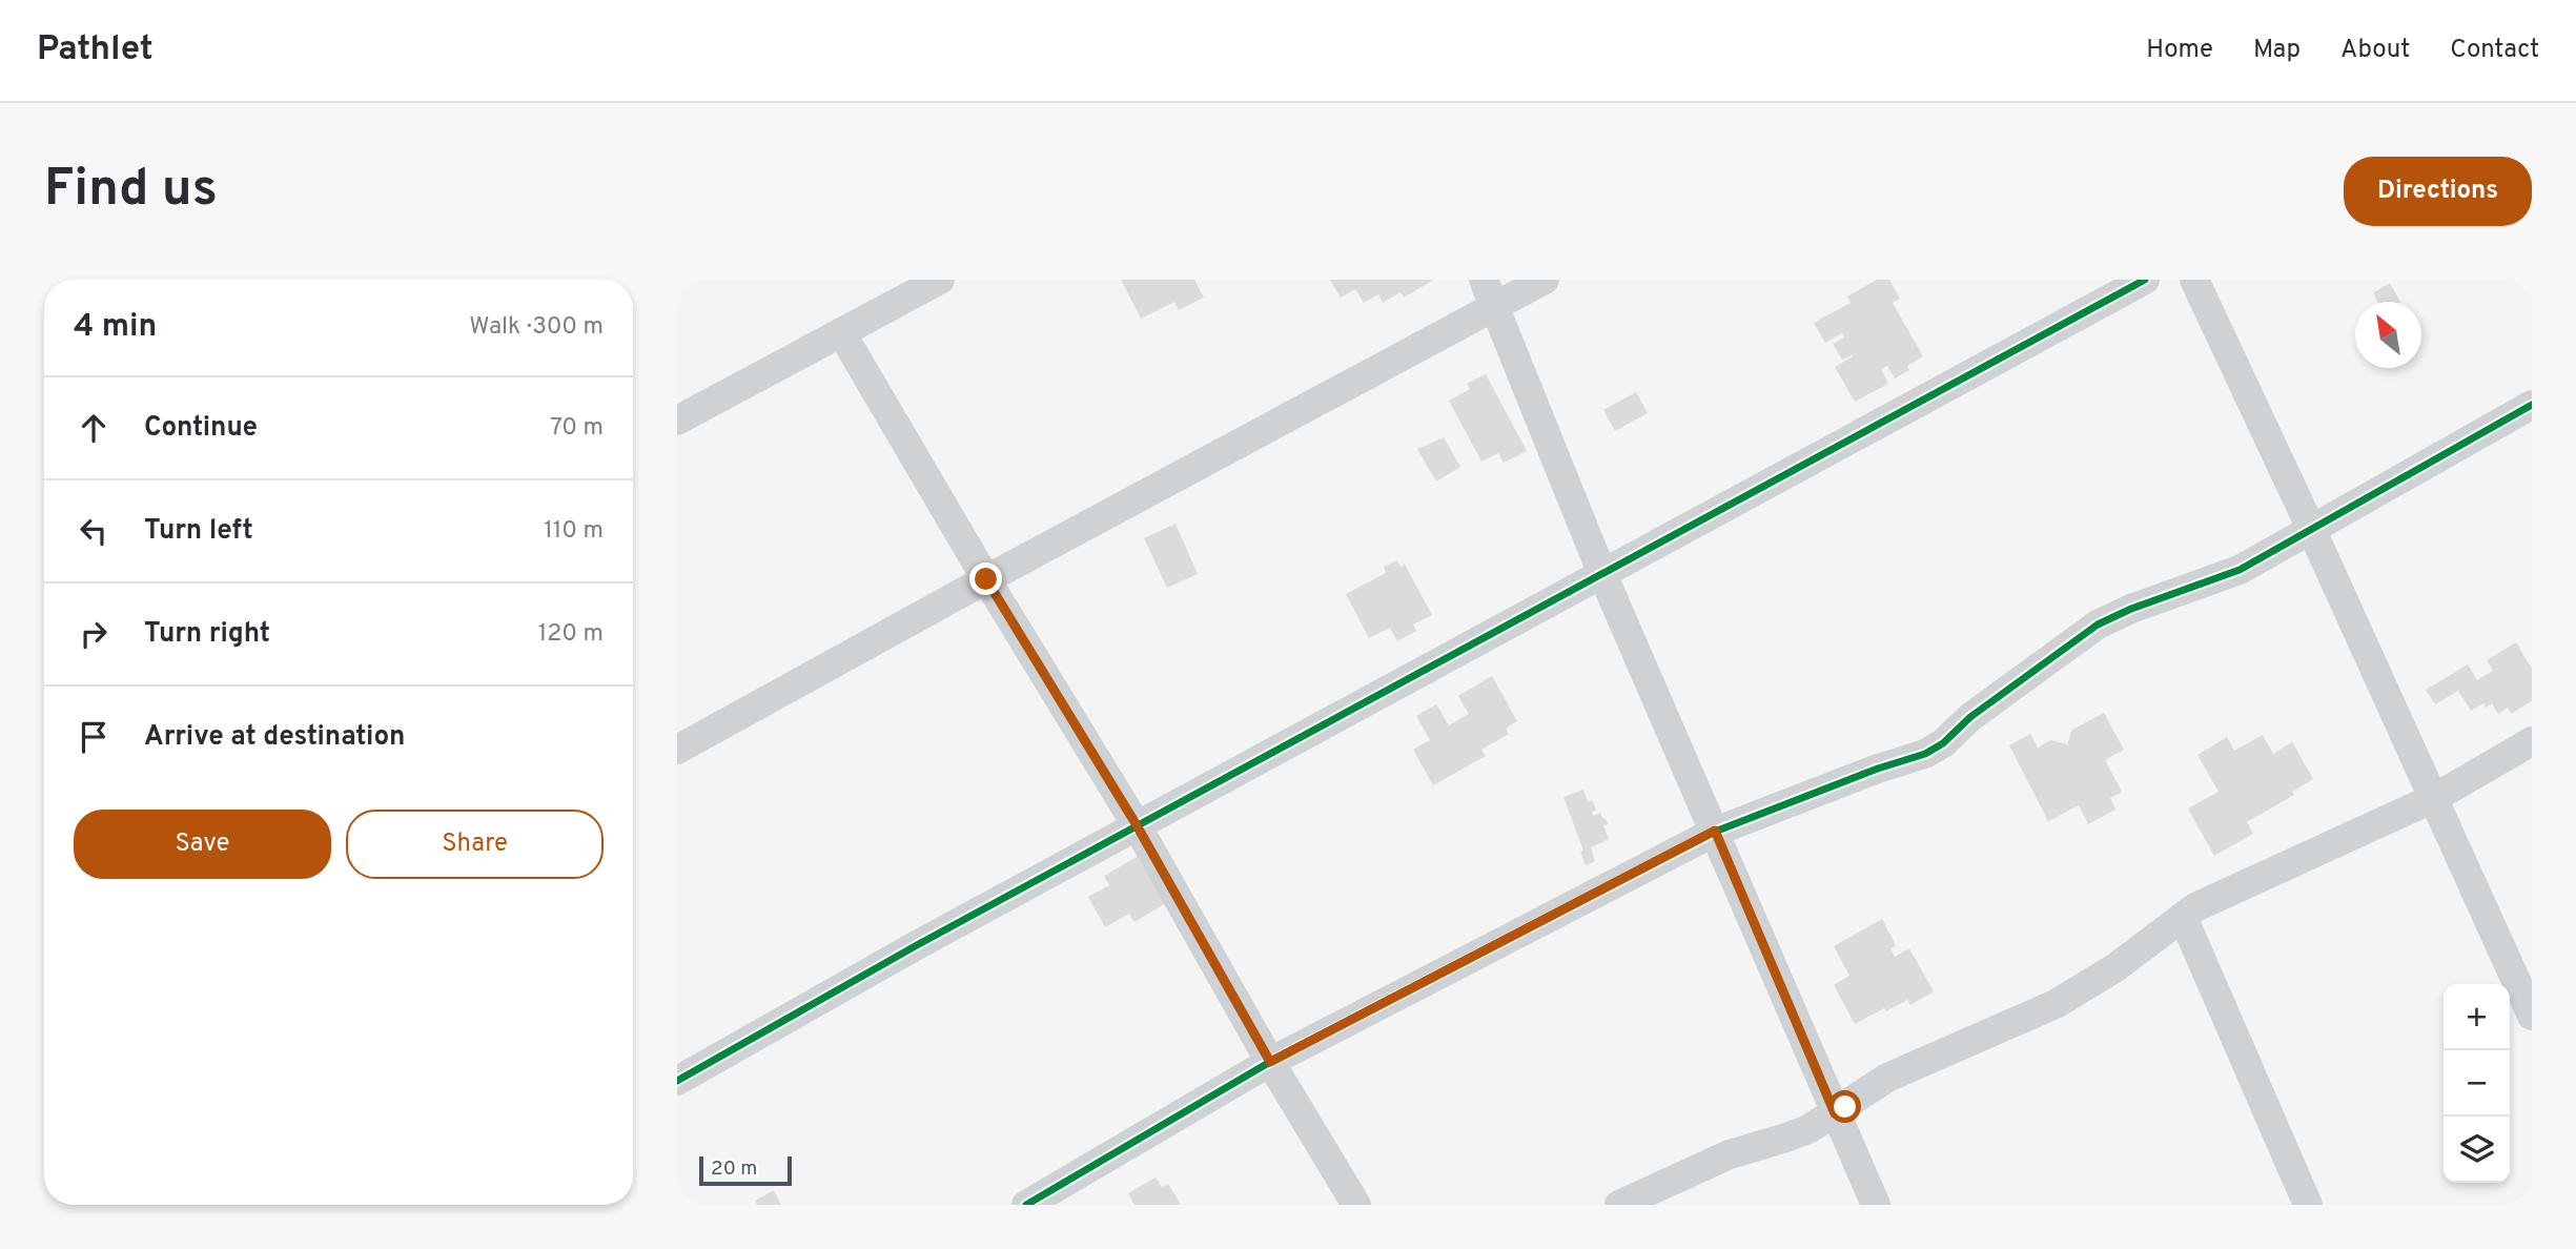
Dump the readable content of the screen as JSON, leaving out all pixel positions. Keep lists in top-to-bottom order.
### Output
{
  "scale_bar": "20 m",
  "north": "top left",
  "page": {
    "header": "Pathlet",
    "nav": [
      "Home",
      "Map",
      "About",
      "Contact"
    ],
    "buttons": [
      "Directions",
      ["Save", "Share"]
    ],
    "title": "Find us",
    "heading": ["4 min", "Walk · 300 m"],
    "list": [
      ["Continue", "70 m"],
      ["Turn left", "110 m"],
      ["Turn right", "120 m"],
      "Arrive at destination"
    ],
    "map_buttons": ["+", "−"],
    "scale": "20 m"
  }
}
